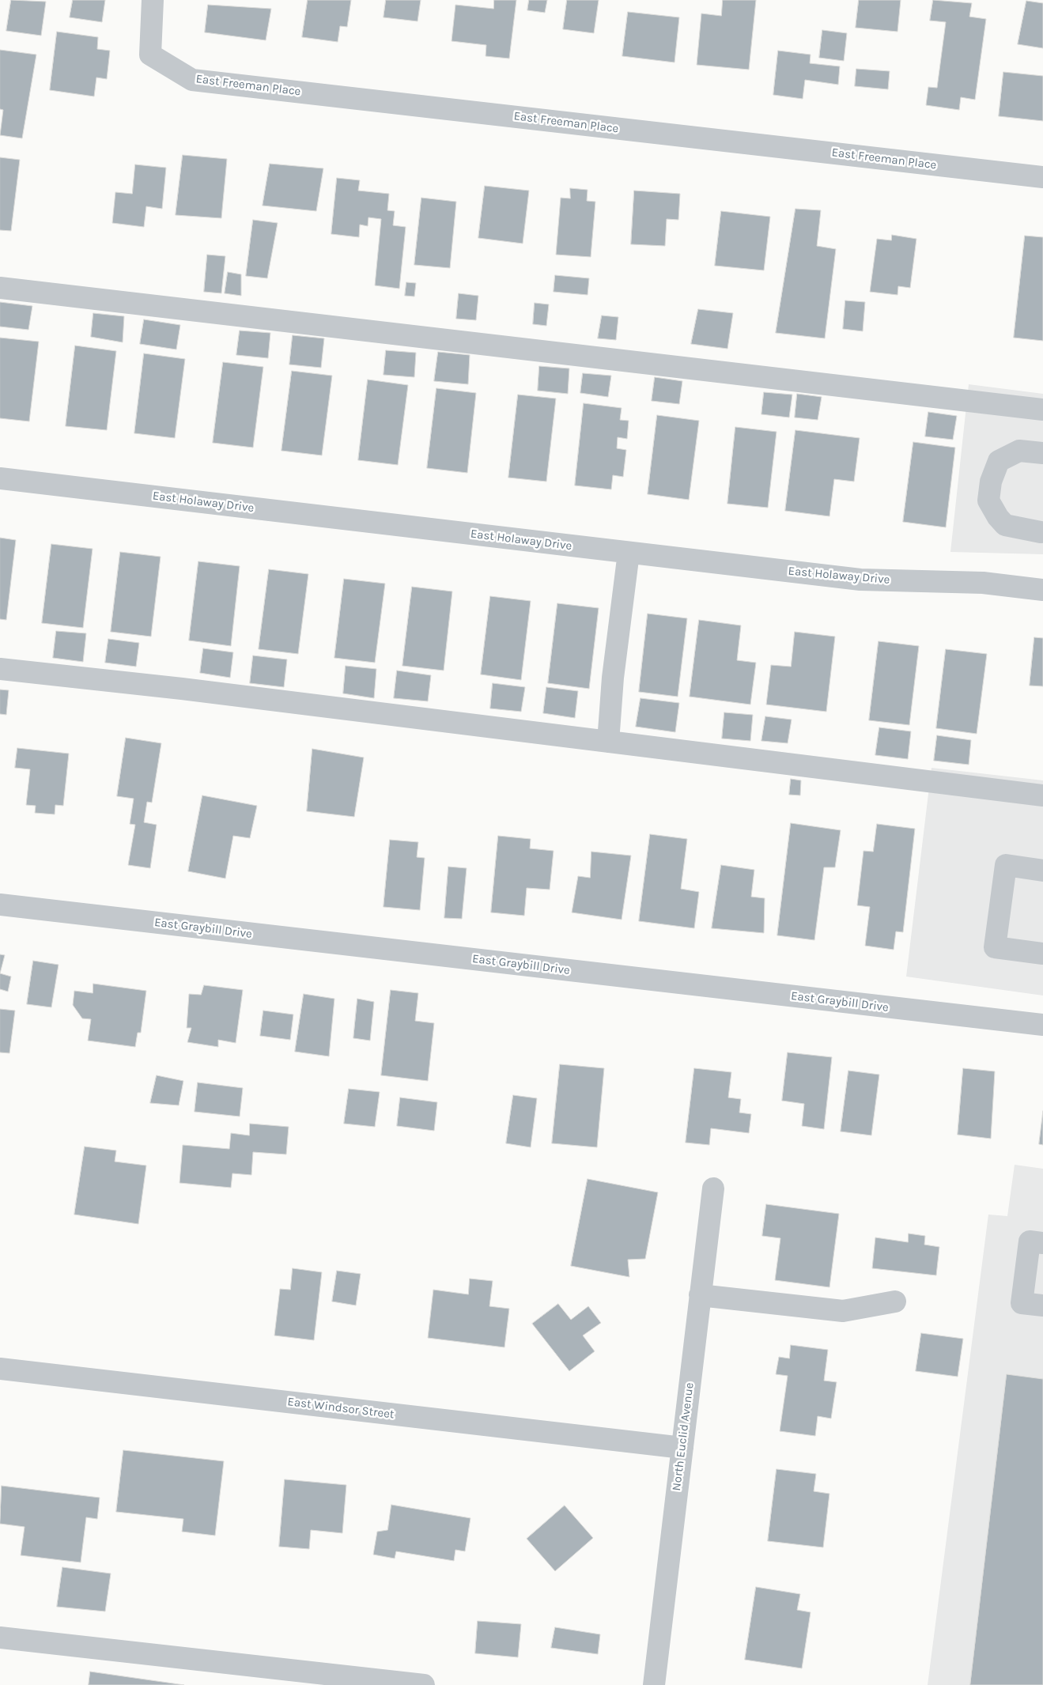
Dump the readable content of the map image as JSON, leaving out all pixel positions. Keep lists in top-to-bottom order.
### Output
{
  "streets": {
    "street": [
      "East Freeman Place",
      "East Holaway Drive",
      "East Graybill Drive",
      "East Windsor Street",
      "North Euclid Avenue"
    ]
  },
  "crossings": [
    ["East Windsor Street", "North Euclid Avenue"]
  ]
}
